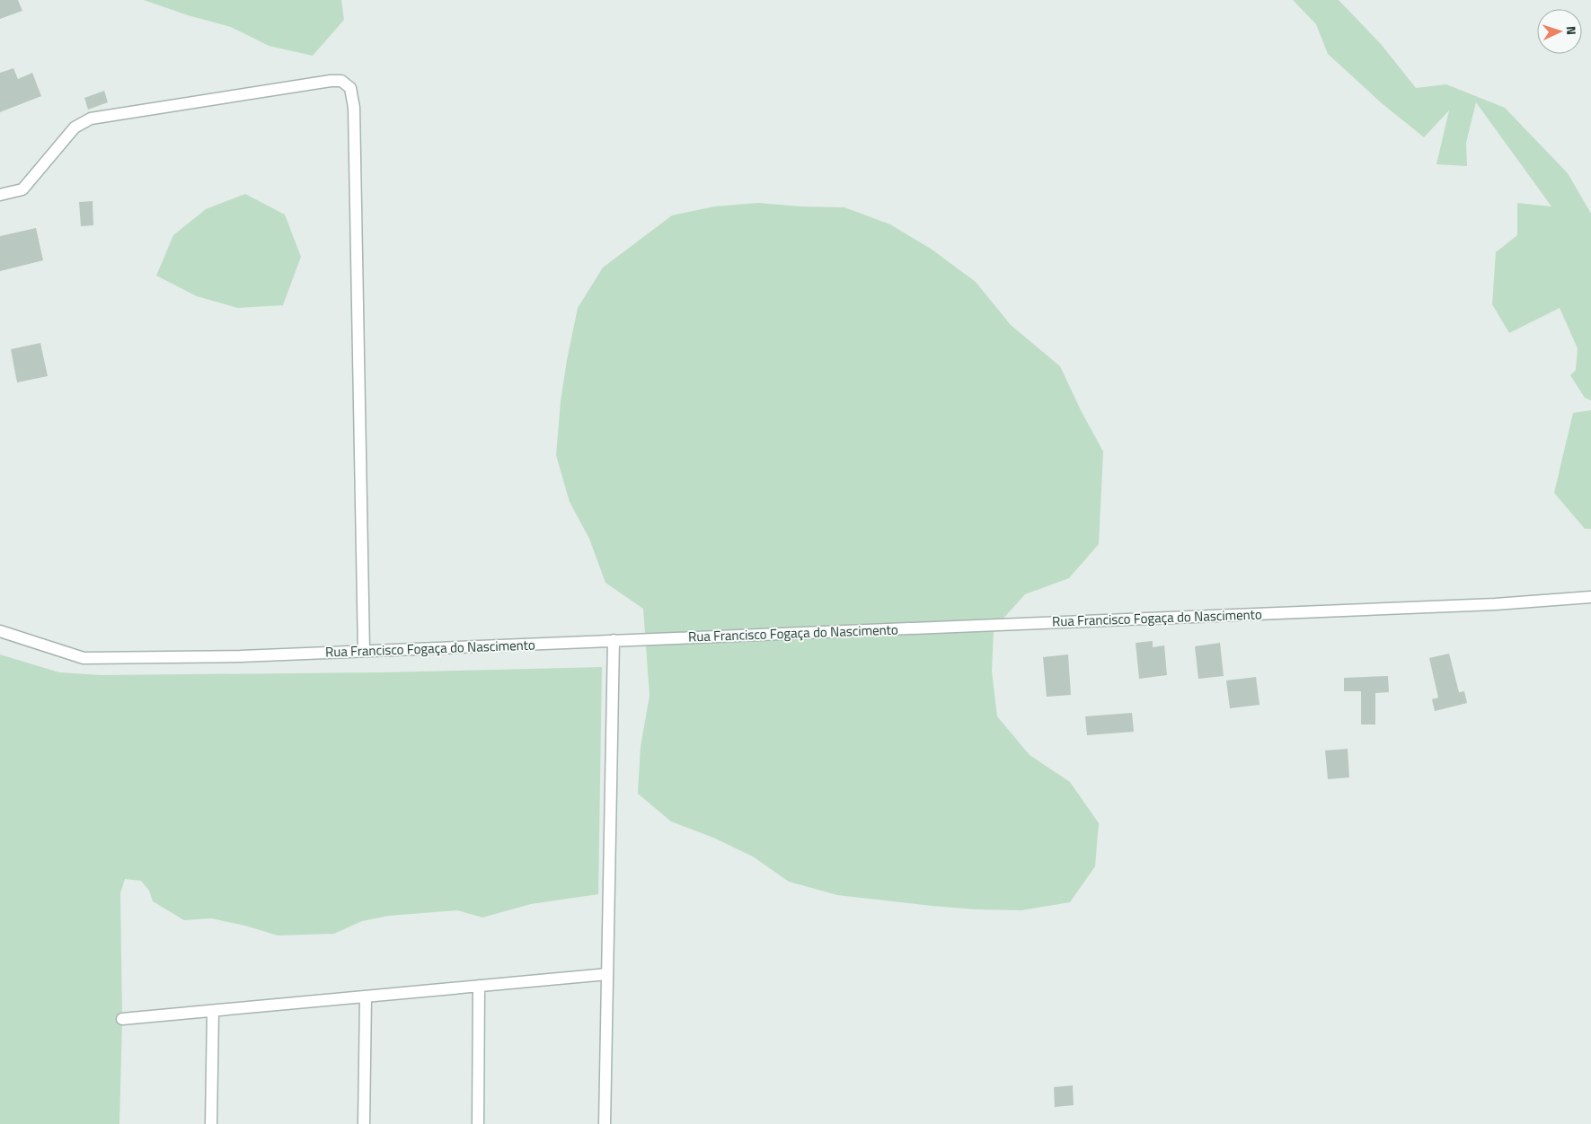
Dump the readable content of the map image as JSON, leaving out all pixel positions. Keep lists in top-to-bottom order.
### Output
{
  "streets": {
    "street": ["Rua Francisco Fogaça do Nascimento"]
  },
  "north": "right"
}
